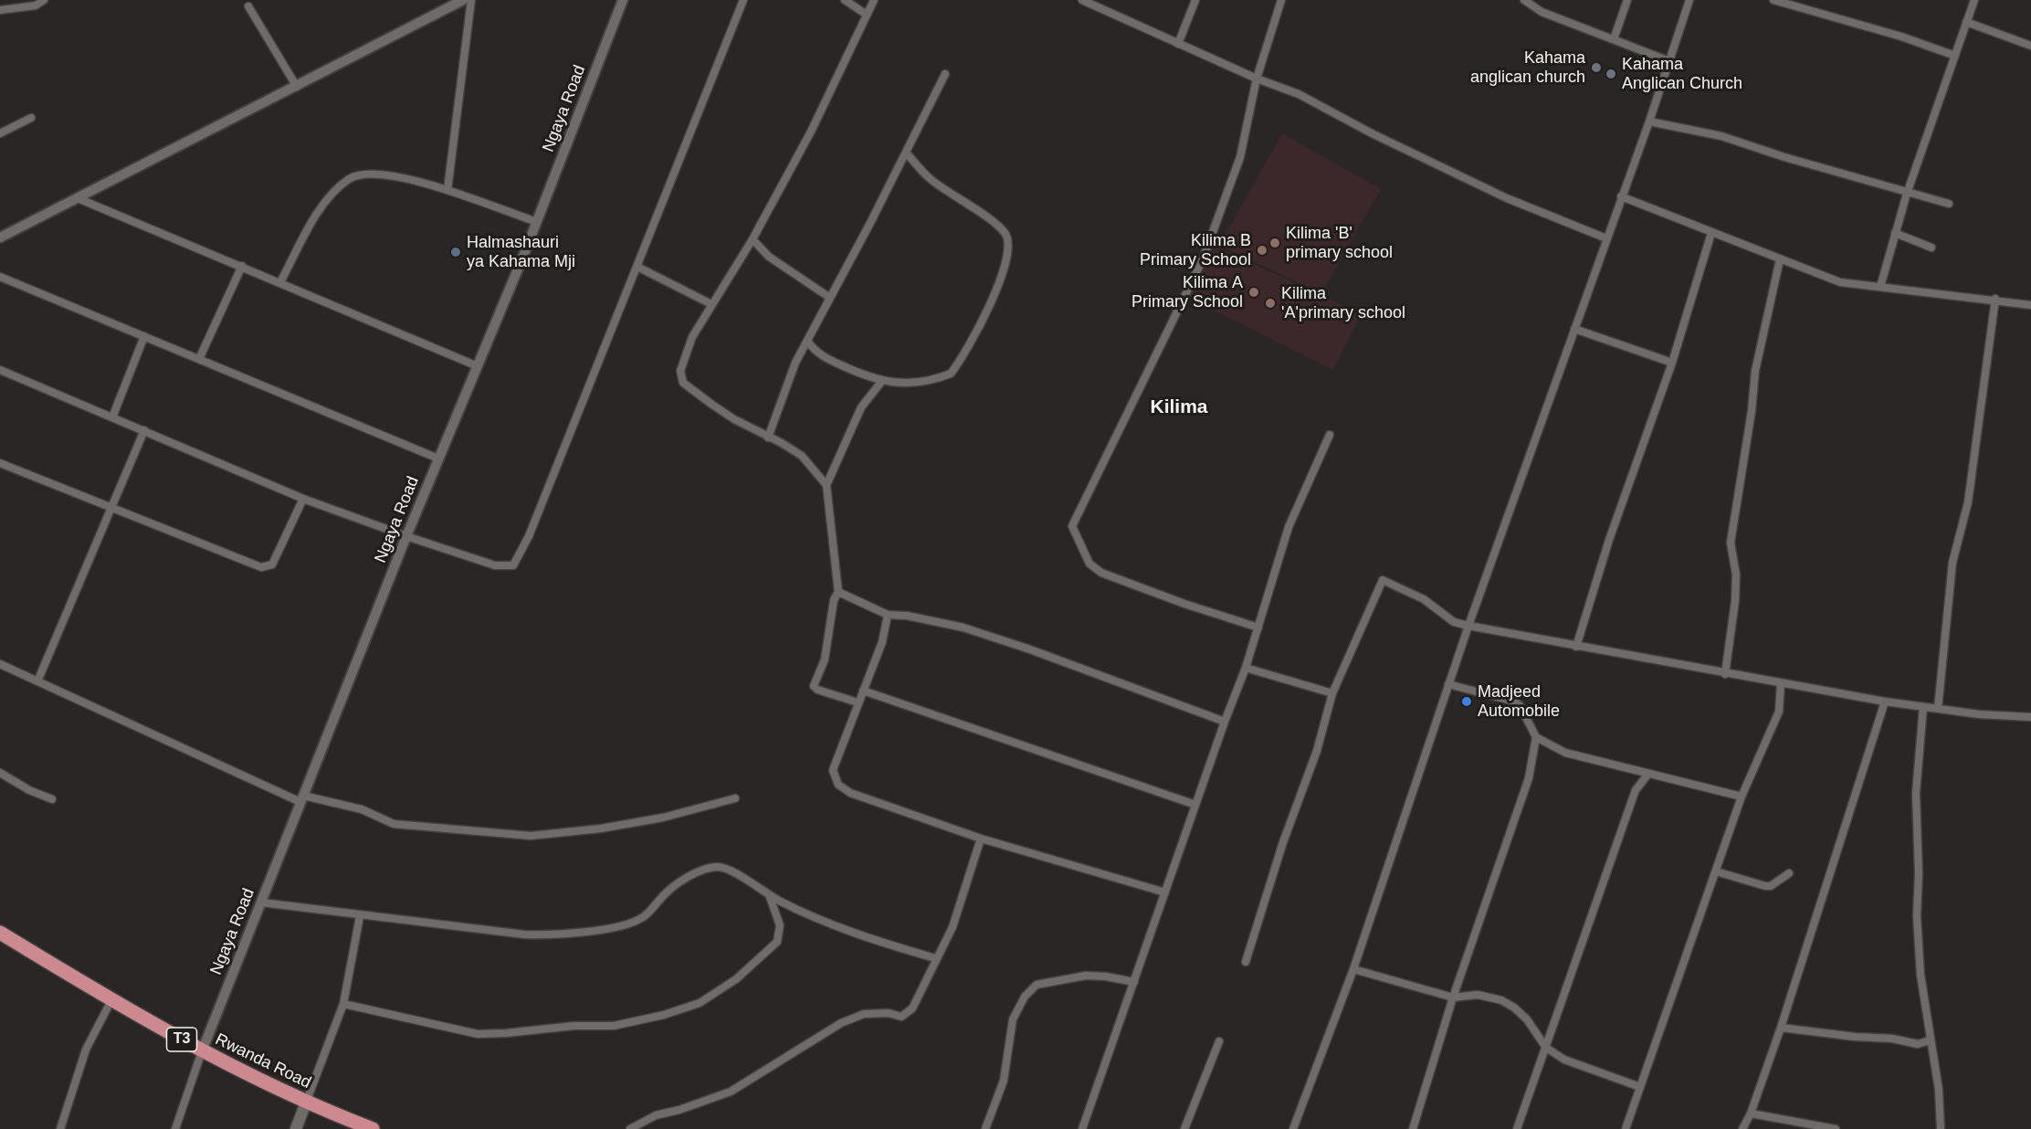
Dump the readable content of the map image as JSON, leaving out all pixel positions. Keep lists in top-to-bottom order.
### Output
{
  "streets": {
    "highway": ["T3", "Rwanda Road"],
    "street": ["Ngaya Road"]
  },
  "crossings": [
    ["Ngaya Road", "Rwanda Road"]
  ],
  "districts": ["Kilima"],
  "places": [
    "Kahama anglican church",
    "Kahama Anglican Church",
    "Kilima 'B' primary school",
    "Kilima B Primary School",
    "Halmashauri ya Kahama Mji",
    "Kilima A Primary School",
    "Kilima 'A'primary school",
    "Madjeed Automobile"
  ]
}
